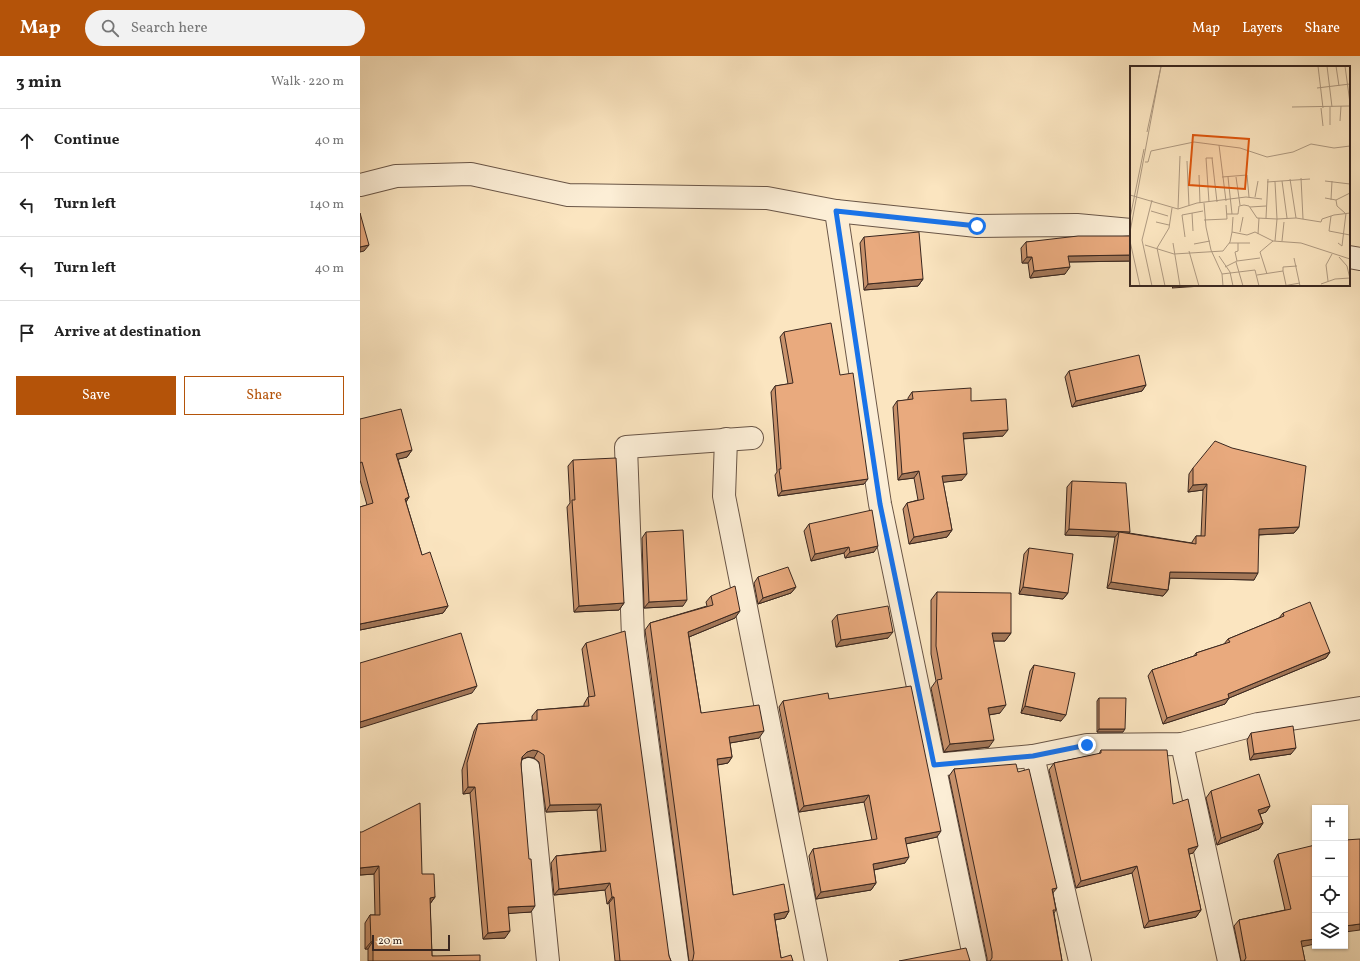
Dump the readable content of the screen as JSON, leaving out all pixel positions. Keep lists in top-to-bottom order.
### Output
{
  "scale_bar": "20 m",
  "page": {
    "header": "Map",
    "search": "Search here",
    "nav": ["Map", "Layers", "Share"],
    "heading": ["3 min", "Walk · 220 m"],
    "list": [
      ["Continue", "40 m"],
      ["Turn left", "140 m"],
      ["Turn left", "40 m"],
      "Arrive at destination"
    ],
    "buttons": ["Save", "Share"],
    "map_buttons": ["+", "−"],
    "scale": "20 m"
  }
}
